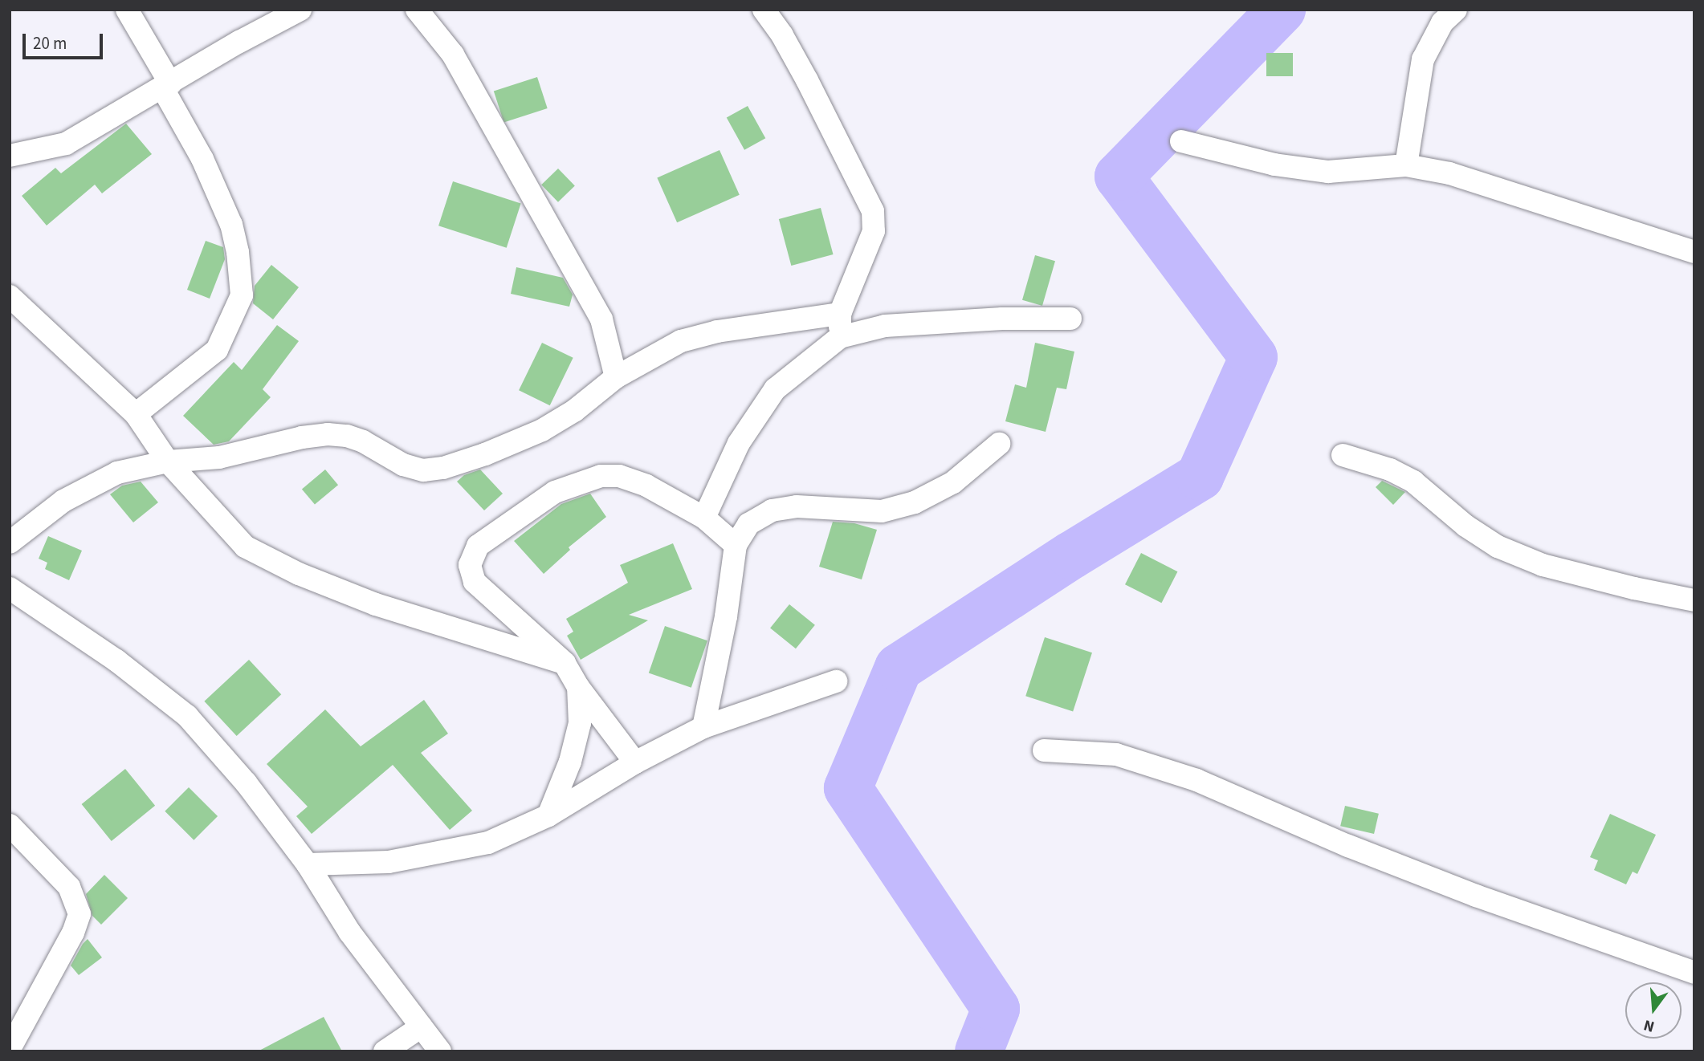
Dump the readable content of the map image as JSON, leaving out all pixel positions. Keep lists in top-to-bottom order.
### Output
{
  "scale_bar": "20 m",
  "north": "bottom"
}
